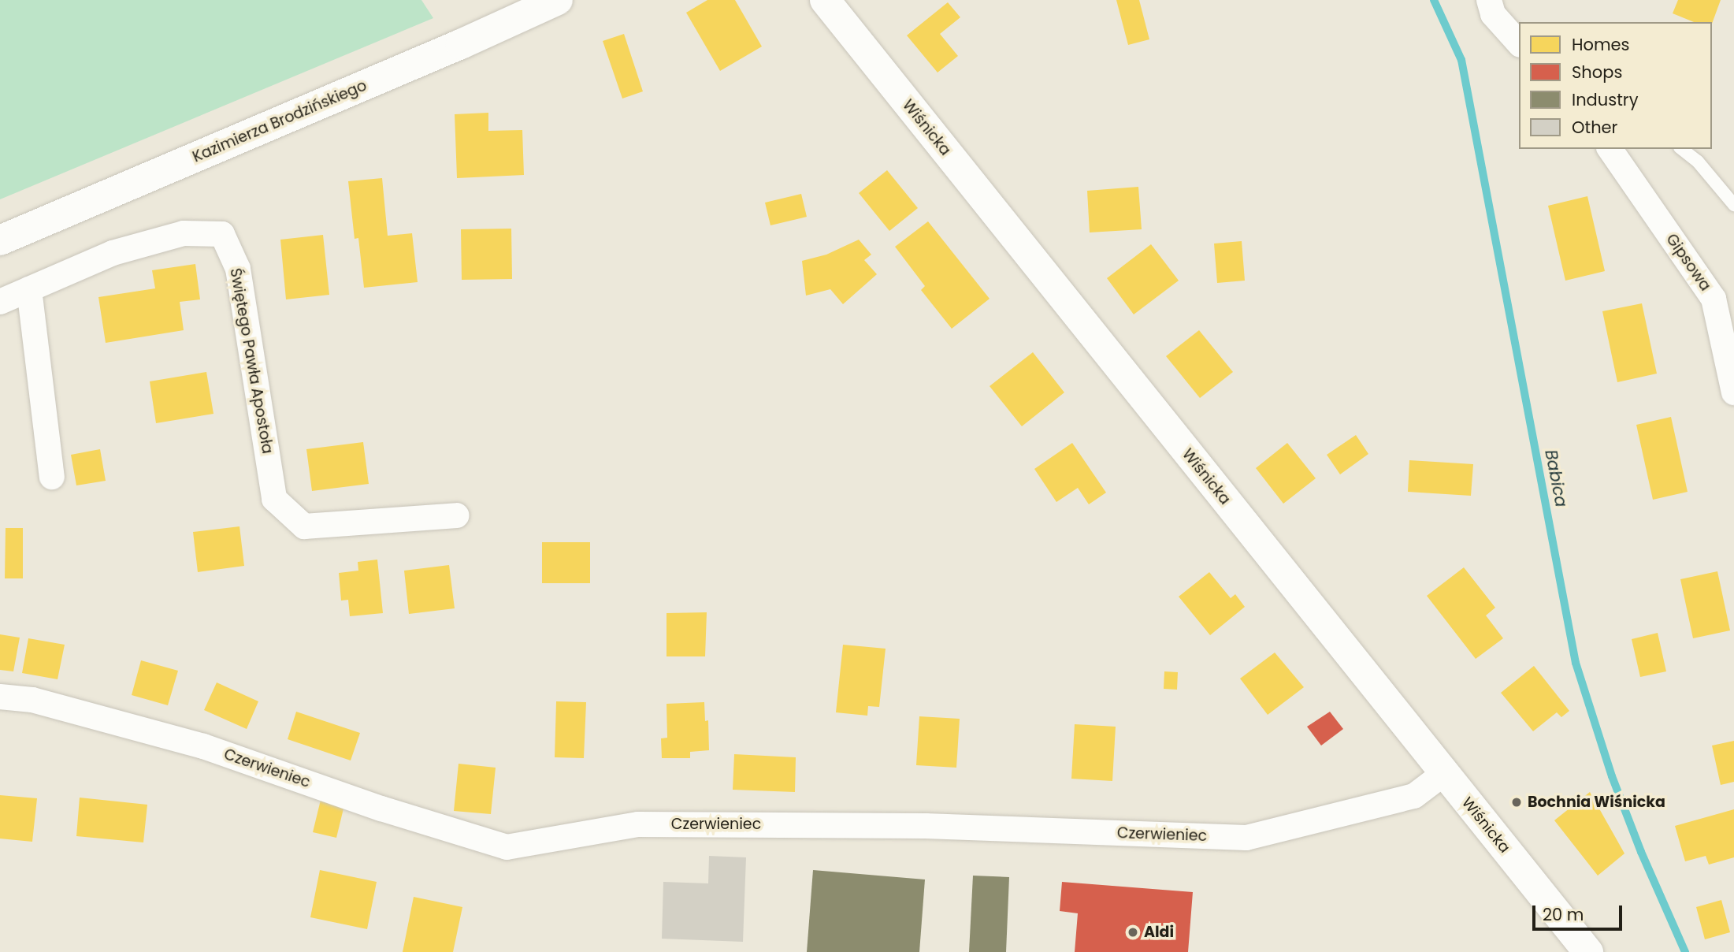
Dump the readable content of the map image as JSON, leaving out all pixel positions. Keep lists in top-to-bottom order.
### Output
{
  "streets": {
    "main road": ["Kazimierza Brodzińskiego", "Wiśnicka"],
    "street": ["Gipsowa", "Świętego Pawła Apostoła", "Czerwieniec"]
  },
  "crossings": [
    ["Wiśnicka", "Czerwieniec"]
  ],
  "water": ["Babica"],
  "places": ["Bochnia Wiśnicka", "Aldi"],
  "legend": [
    "Homes",
    "Shops",
    "Industry",
    "Other"
  ],
  "scale_bar": "20 m"
}
